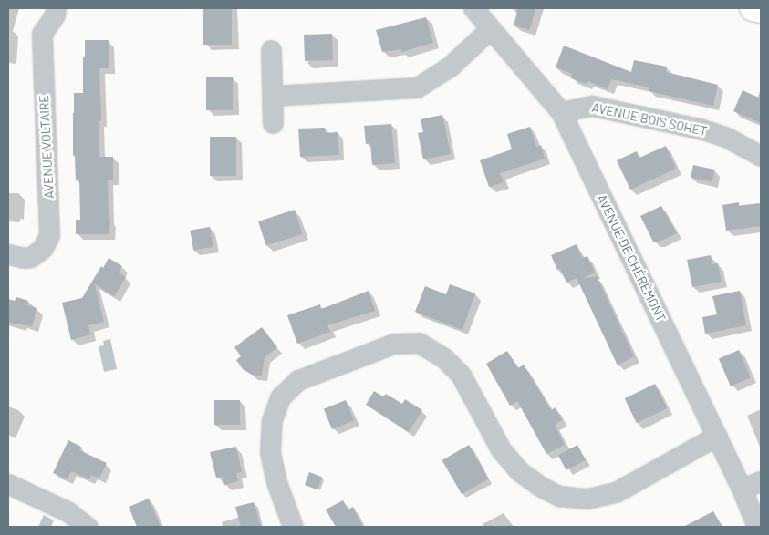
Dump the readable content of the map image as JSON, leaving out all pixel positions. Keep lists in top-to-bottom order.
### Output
{
  "streets": {
    "street": ["AVENUE BOIS SOHET", "AVENUE VOLTAIRE", "AVENUE DE CHÉRÉMONT"]
  },
  "crossings": [
    ["AVENUE BOIS SOHET", "AVENUE DE CHÉRÉMONT"]
  ]
}
